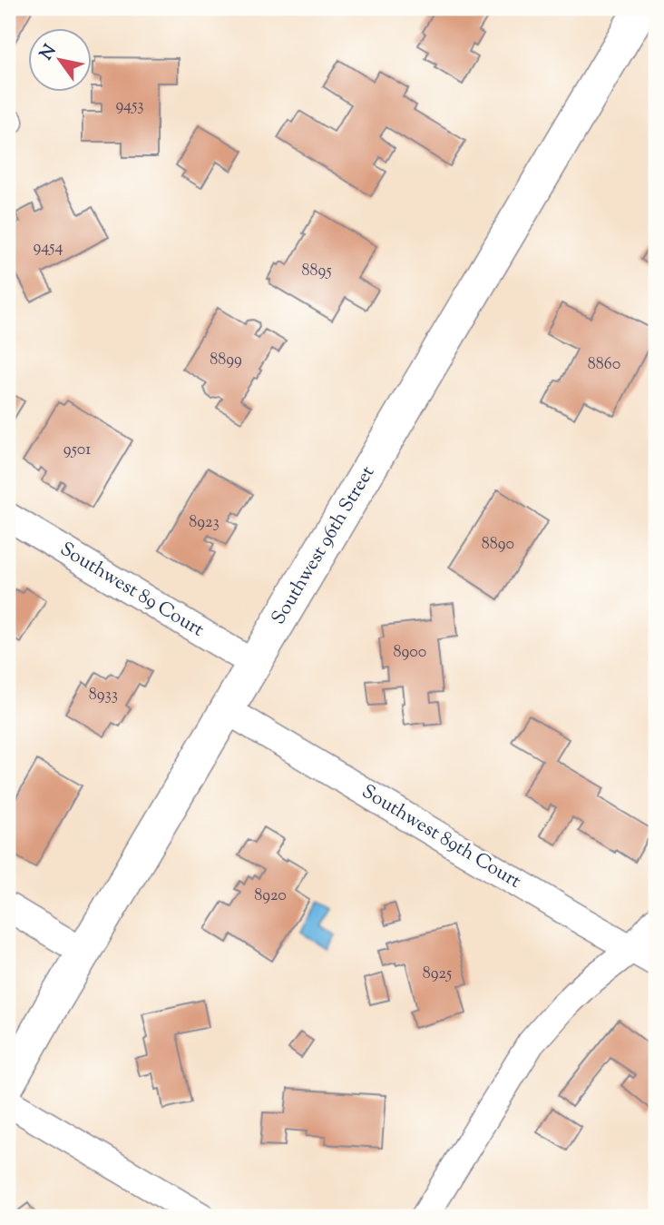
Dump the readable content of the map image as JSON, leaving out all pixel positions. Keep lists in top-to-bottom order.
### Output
{
  "streets": {
    "street": ["Southwest 96th Street", "Southwest 89 Court", "Southwest 89th Court"]
  },
  "crossings": [
    ["Southwest 96th Street", "Southwest 89 Court"],
    ["Southwest 96th Street", "Southwest 89th Court"]
  ],
  "house_numbers": [
    "9453",
    "9454",
    "8895",
    "8899",
    "8860",
    "9501",
    "8923",
    "8890",
    "8900",
    "8933",
    "8920",
    "8925"
  ],
  "north": "top left"
}
